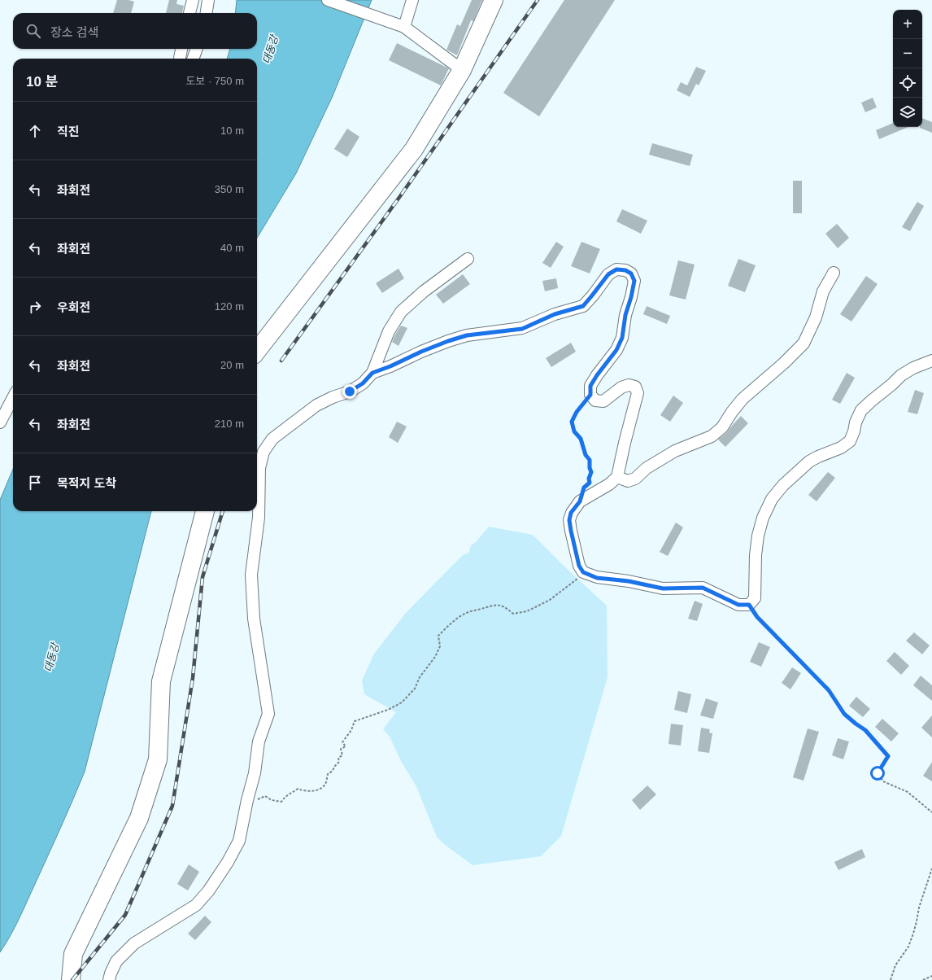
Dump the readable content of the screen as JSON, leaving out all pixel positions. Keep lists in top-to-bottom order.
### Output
{
  "water": ["대동강"],
  "page": {
    "map_buttons": ["+", "−"],
    "search": "장소 검색",
    "heading": ["10 분", "도보 · 750 m"],
    "list": [
      ["직진", "10 m"],
      ["좌회전", "350 m"],
      ["좌회전", "40 m"],
      ["우회전", "120 m"],
      ["좌회전", "20 m"],
      ["좌회전", "210 m"],
      "목적지 도착"
    ]
  }
}
